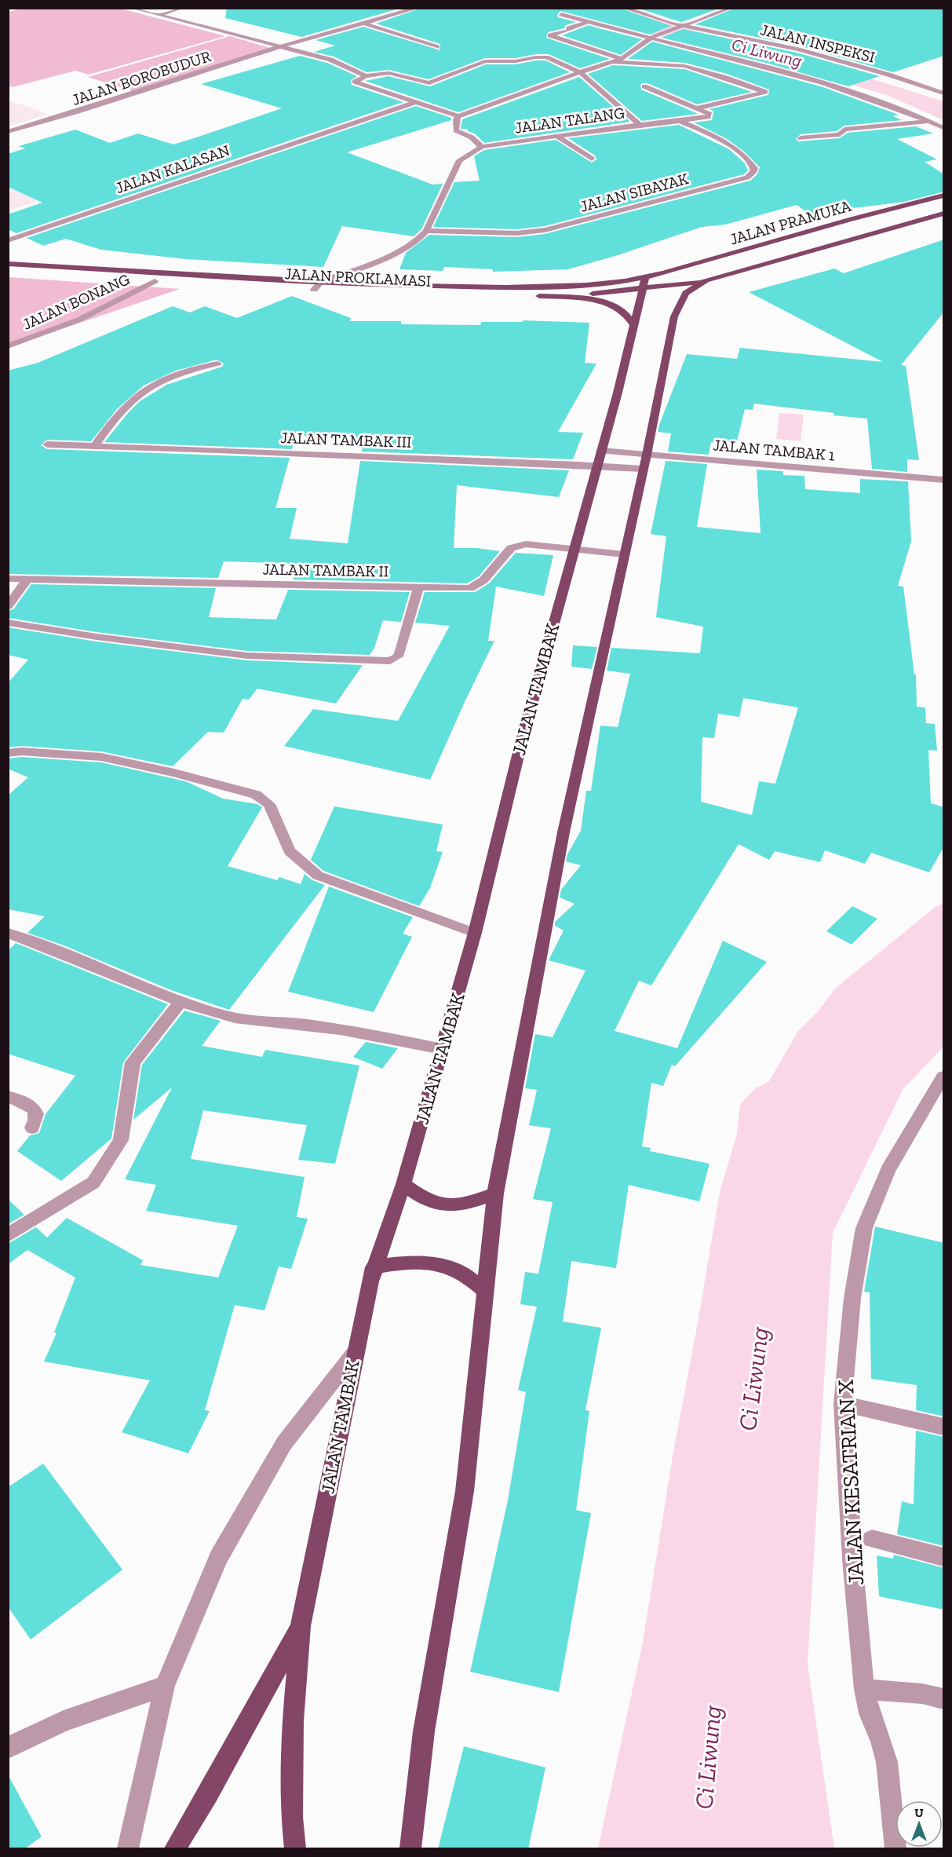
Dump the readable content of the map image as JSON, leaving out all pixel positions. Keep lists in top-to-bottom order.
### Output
{
  "streets": {
    "main road": ["JALAN PRAMUKA", "JALAN PROKLAMASI", "JALAN TAMBAK"],
    "street": [
      "JALAN INSPEKSI",
      "JALAN BOROBUDUR",
      "JALAN TALANG",
      "JALAN KALASAN",
      "JALAN SIBAYAK",
      "JALAN BONANG",
      "JALAN TAMBAK III",
      "JALAN TAMBAK 1",
      "JALAN TAMBAK II",
      "JALAN KESATRIAN X"
    ]
  },
  "crossings": [
    ["JALAN INSPEKSI", "JALAN TALANG"],
    ["JALAN TALANG", "JALAN SIBAYAK"],
    ["JALAN TALANG", "JALAN PROKLAMASI"],
    ["JALAN PRAMUKA", "JALAN PROKLAMASI"],
    ["JALAN PRAMUKA", "JALAN TAMBAK"],
    ["JALAN PROKLAMASI", "JALAN BONANG"],
    ["JALAN PROKLAMASI", "JALAN TAMBAK"],
    ["JALAN TAMBAK III", "JALAN TAMBAK"],
    ["JALAN TAMBAK 1", "JALAN TAMBAK"],
    ["JALAN TAMBAK II", "JALAN TAMBAK"]
  ],
  "water": ["Ci Liwung"],
  "north": "top"
}
